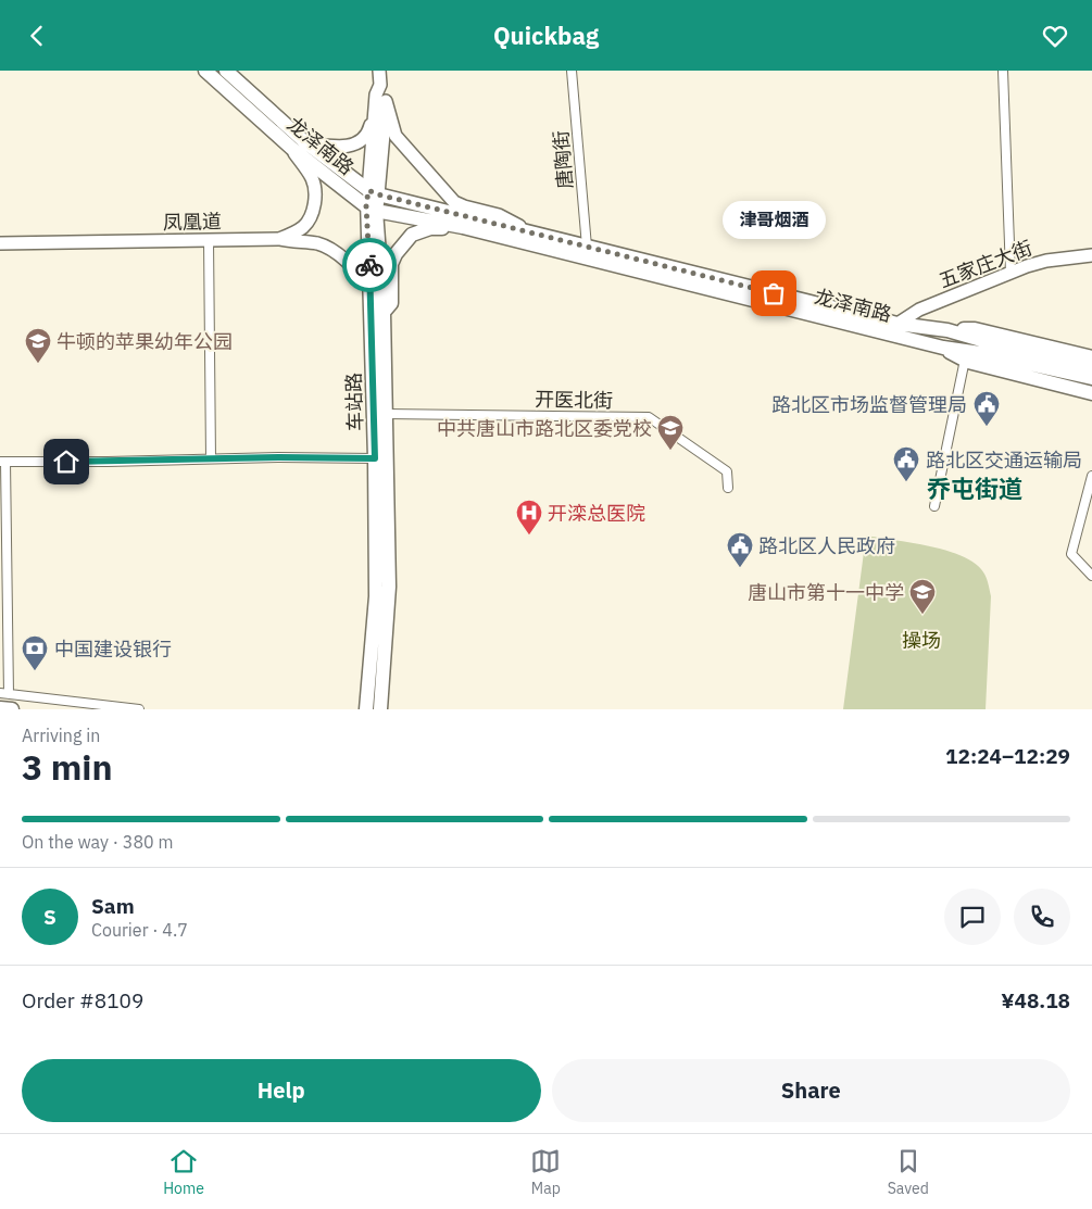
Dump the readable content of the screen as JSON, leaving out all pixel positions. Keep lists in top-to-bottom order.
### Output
{
  "streets": {
    "main road": ["龙泽南路", "车站路"],
    "street": [
      "唐陶街",
      "凤凰道",
      "五家庄大街",
      "开医北街"
    ]
  },
  "crossings": [
    ["龙泽南路", "唐陶街"],
    ["龙泽南路", "五家庄大街"],
    ["龙泽南路", "车站路"],
    ["凤凰道", "车站路"],
    ["开医北街", "车站路"]
  ],
  "districts": ["乔屯街道"],
  "parks": ["操场"],
  "places": {
    "other": ["津哥烟酒"],
    "school or university": ["牛顿的苹果幼年公园", "中共唐山市路北区委党校", "唐山市第十一中学"],
    "public building": ["路北区市场监督管理局", "路北区交通运输局", "路北区人民政府"],
    "hospital": ["开滦总医院"],
    "bank": ["中国建设银行"]
  },
  "page": {
    "header": "Quickbag",
    "bubble": "津哥烟酒",
    "heading": ["3 min", "Arriving in", "12:24–12:29"],
    "panel": [
      "Sam",
      "Courier · 4.7",
      "Order #8109",
      "¥48.18"
    ],
    "bar": "On the way · 380 m",
    "round": "S",
    "buttons": ["Help", "Share"],
    "tabs": ["Home", "Map", "Saved"]
  }
}
